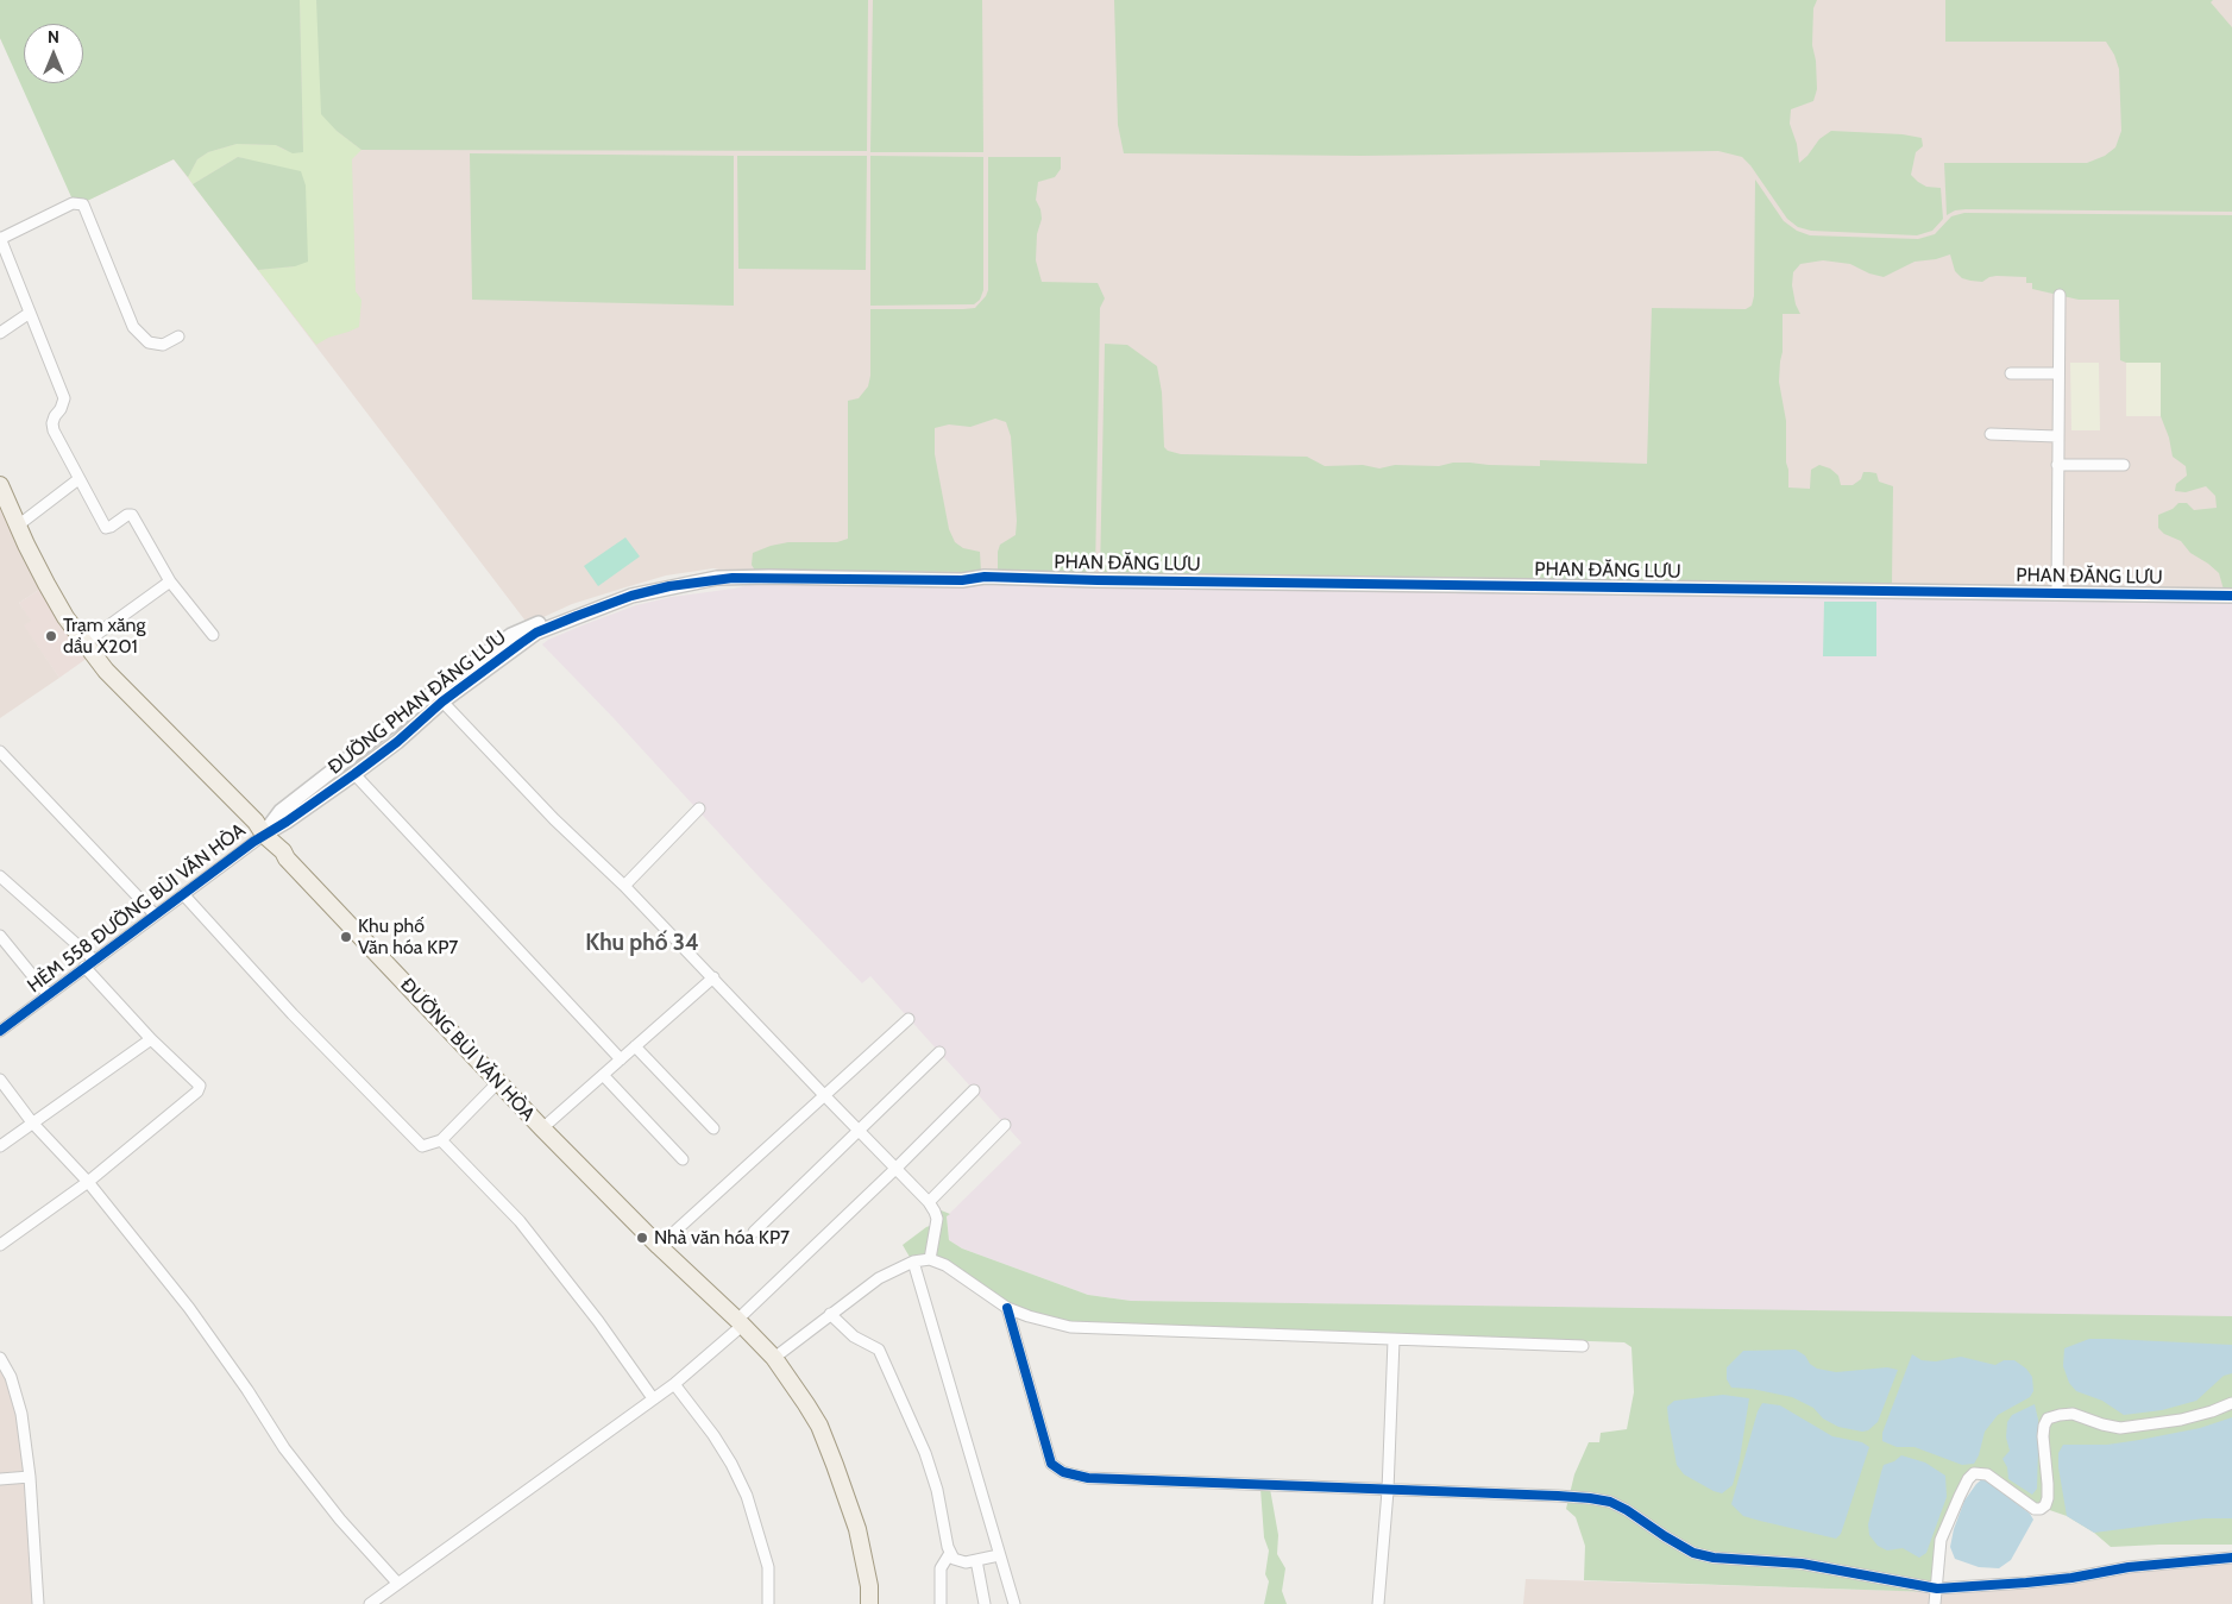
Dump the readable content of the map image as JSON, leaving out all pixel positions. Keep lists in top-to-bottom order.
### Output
{
  "streets": {
    "main road": ["ĐƯỜNG BÙI VĂN HÒA"],
    "street": ["PHAN ĐĂNG LƯU", "ĐƯỜNG PHAN ĐĂNG LƯU", "HẺM 558 ĐƯỜNG BÙI VĂN HÒA"]
  },
  "crossings": [
    ["PHAN ĐĂNG LƯU", "ĐƯỜNG PHAN ĐĂNG LƯU"],
    ["ĐƯỜNG PHAN ĐĂNG LƯU", "HẺM 558 ĐƯỜNG BÙI VĂN HÒA"],
    ["ĐƯỜNG PHAN ĐĂNG LƯU", "ĐƯỜNG BÙI VĂN HÒA"],
    ["HẺM 558 ĐƯỜNG BÙI VĂN HÒA", "ĐƯỜNG BÙI VĂN HÒA"]
  ],
  "districts": ["Khu phố 34"],
  "places": ["Trạm xăng dầu X201", "Khu phố Văn hóa KP7", "Nhà văn hóa KP7"],
  "north": "top"
}
